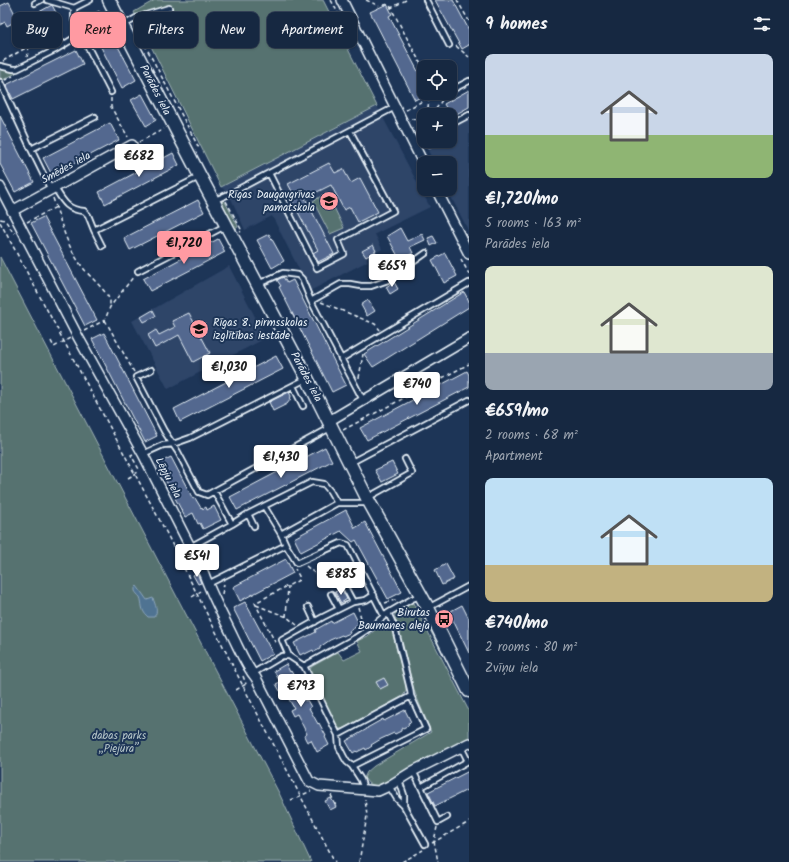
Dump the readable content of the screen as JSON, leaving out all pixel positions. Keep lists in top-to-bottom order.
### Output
{
  "streets": {
    "street": ["Parādes iela", "Smēdes iela", "Lēpju iela"]
  },
  "crossings": [
    ["Smēdes iela", "Lēpju iela"]
  ],
  "parks": ["dabas parks „Piejūra”"],
  "places": {
    "school or university": ["Rīgas Daugavgrīvas pamatskola", "Rīgas 8. pirmsskolas izglītības iestāde"],
    "bus stop": ["Birutas Baumanes aleja"]
  },
  "page": {
    "heading": "9 homes",
    "chip": [
      "Buy",
      "Rent",
      "Filters",
      "New",
      "Apartment"
    ],
    "list": [
      {
        "name": "€1,720/mo",
        "note": "5 rooms · 163 m² · Parādes iela"
      },
      {
        "name": "€659/mo",
        "note": "2 rooms · 68 m² · Apartment"
      },
      {
        "name": "€740/mo",
        "note": "2 rooms · 80 m² · Zvīņu iela"
      }
    ],
    "map_buttons": ["+", "−"],
    "price": [
      "€682",
      "€1,720",
      "€659",
      "€1,030",
      "€740",
      "€1,430",
      "€541",
      "€885",
      "€793"
    ]
  }
}
